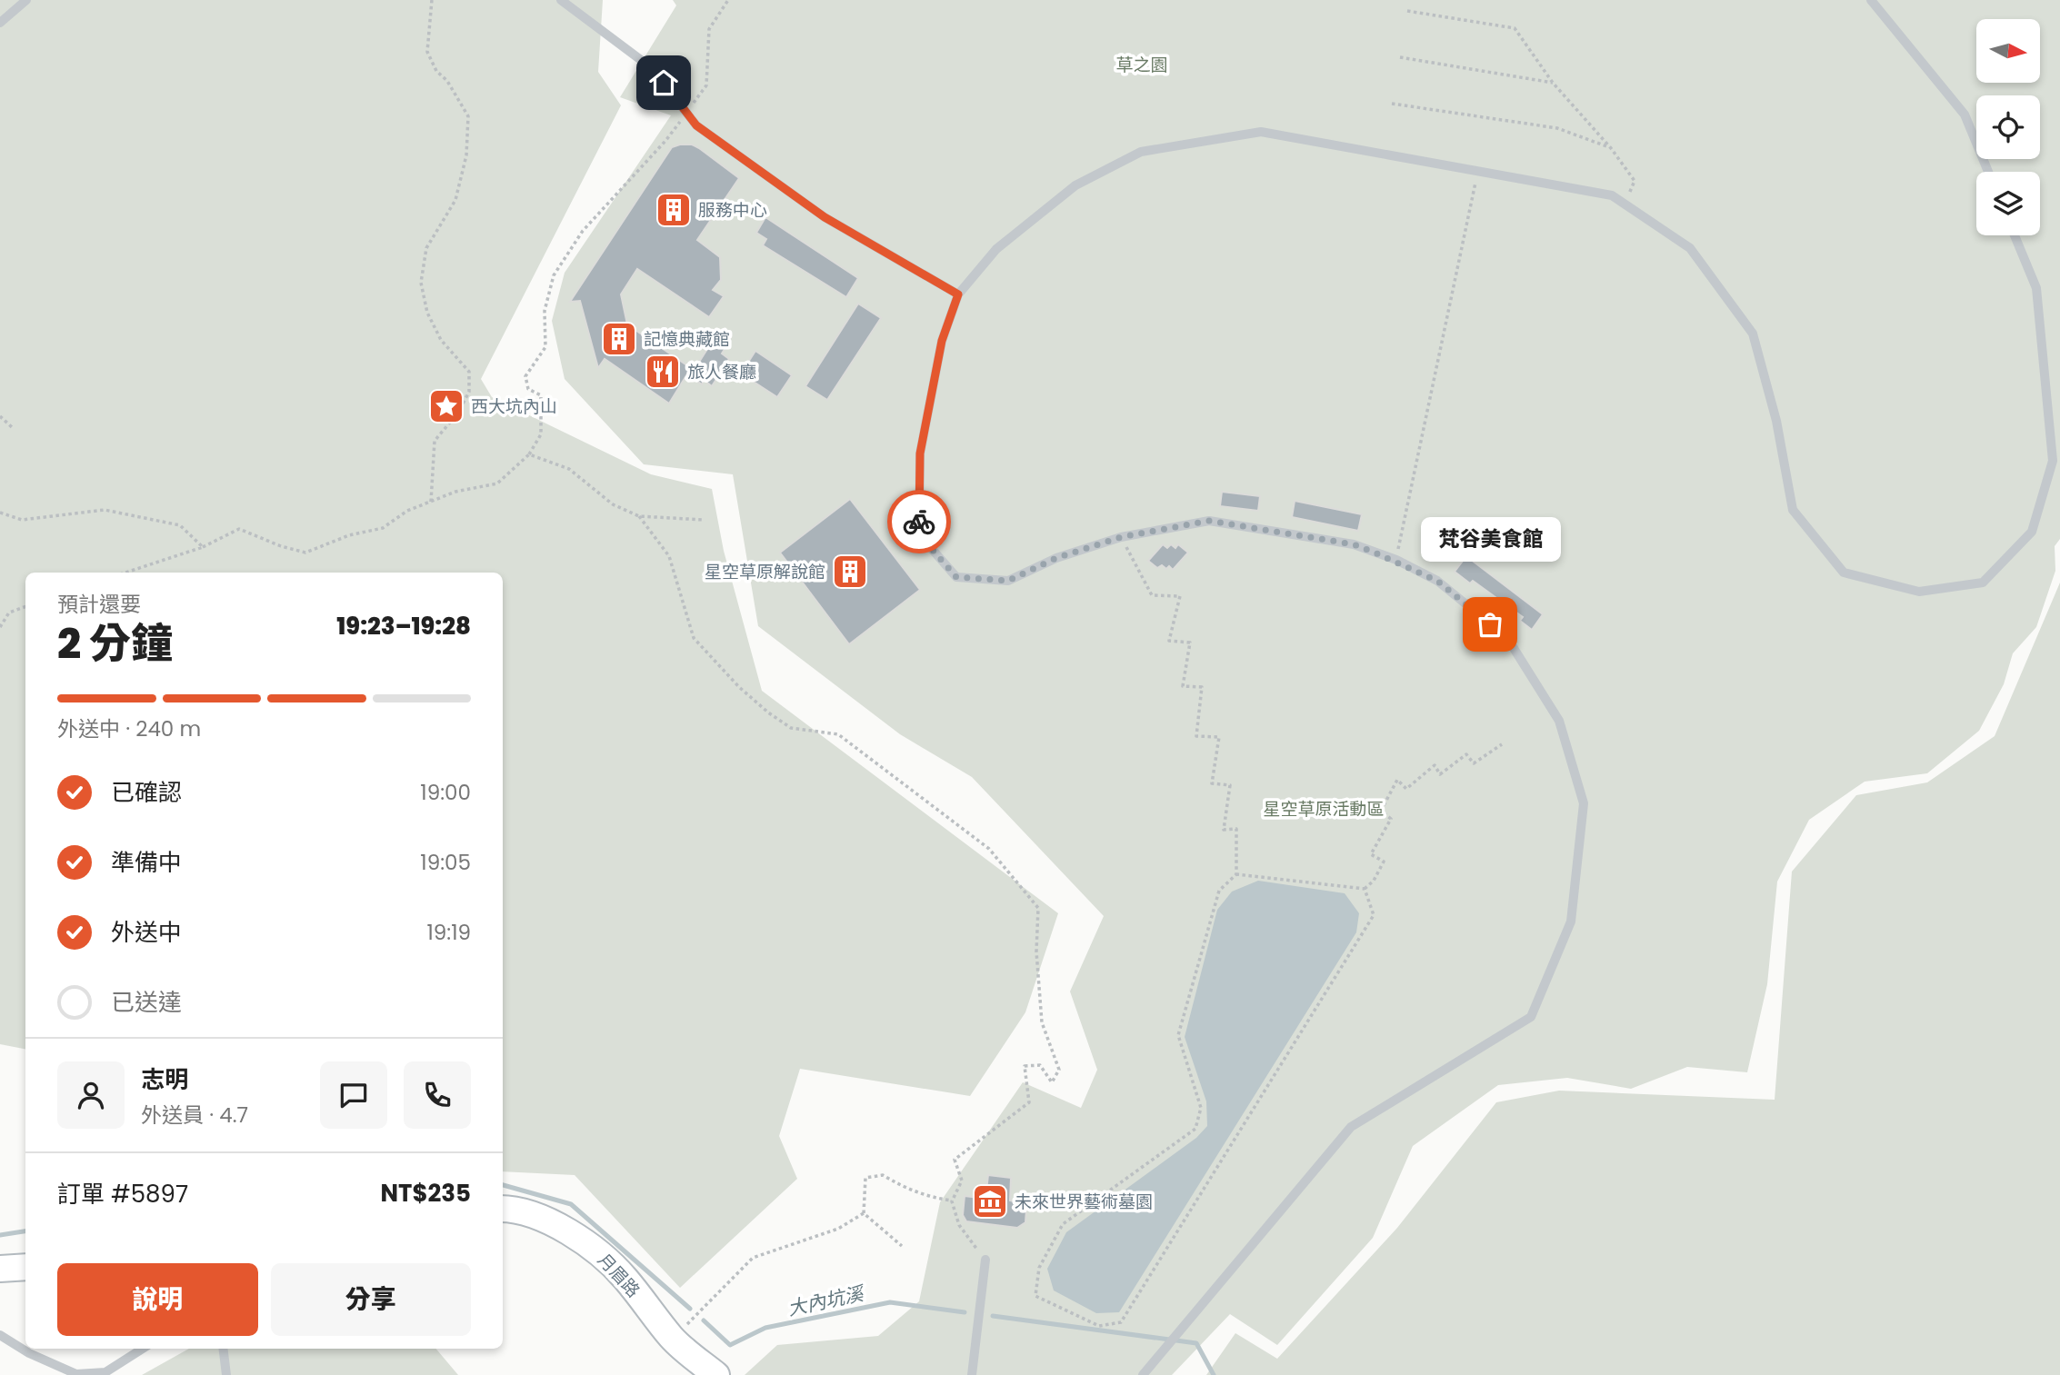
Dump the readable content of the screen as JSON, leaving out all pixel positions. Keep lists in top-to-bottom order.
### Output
{
  "streets": {
    "street": ["月眉路"]
  },
  "water": ["大內坑溪"],
  "parks": ["草之園", "星空草原活動區"],
  "places": {
    "building": ["服務中心", "記憶典藏館", "星空草原解說館"],
    "restaurant": ["旅人餐廳"],
    "place": ["西大坑內山"],
    "other": ["梵谷美食館"],
    "museum": ["未來世界藝術墓園"]
  },
  "north": "right",
  "page": {
    "bubble": "梵谷美食館",
    "heading": ["2 分鐘", "預計還要", "19:23–19:28"],
    "panel": [
      "志明",
      "外送員 · 4.7",
      "訂單 #5897",
      "NT$235"
    ],
    "bar": "外送中 · 240 m",
    "list": [
      ["已確認", "19:00"],
      ["準備中", "19:05"],
      ["外送中", "19:19"],
      "已送達"
    ],
    "buttons": ["說明", "分享"]
  }
}
